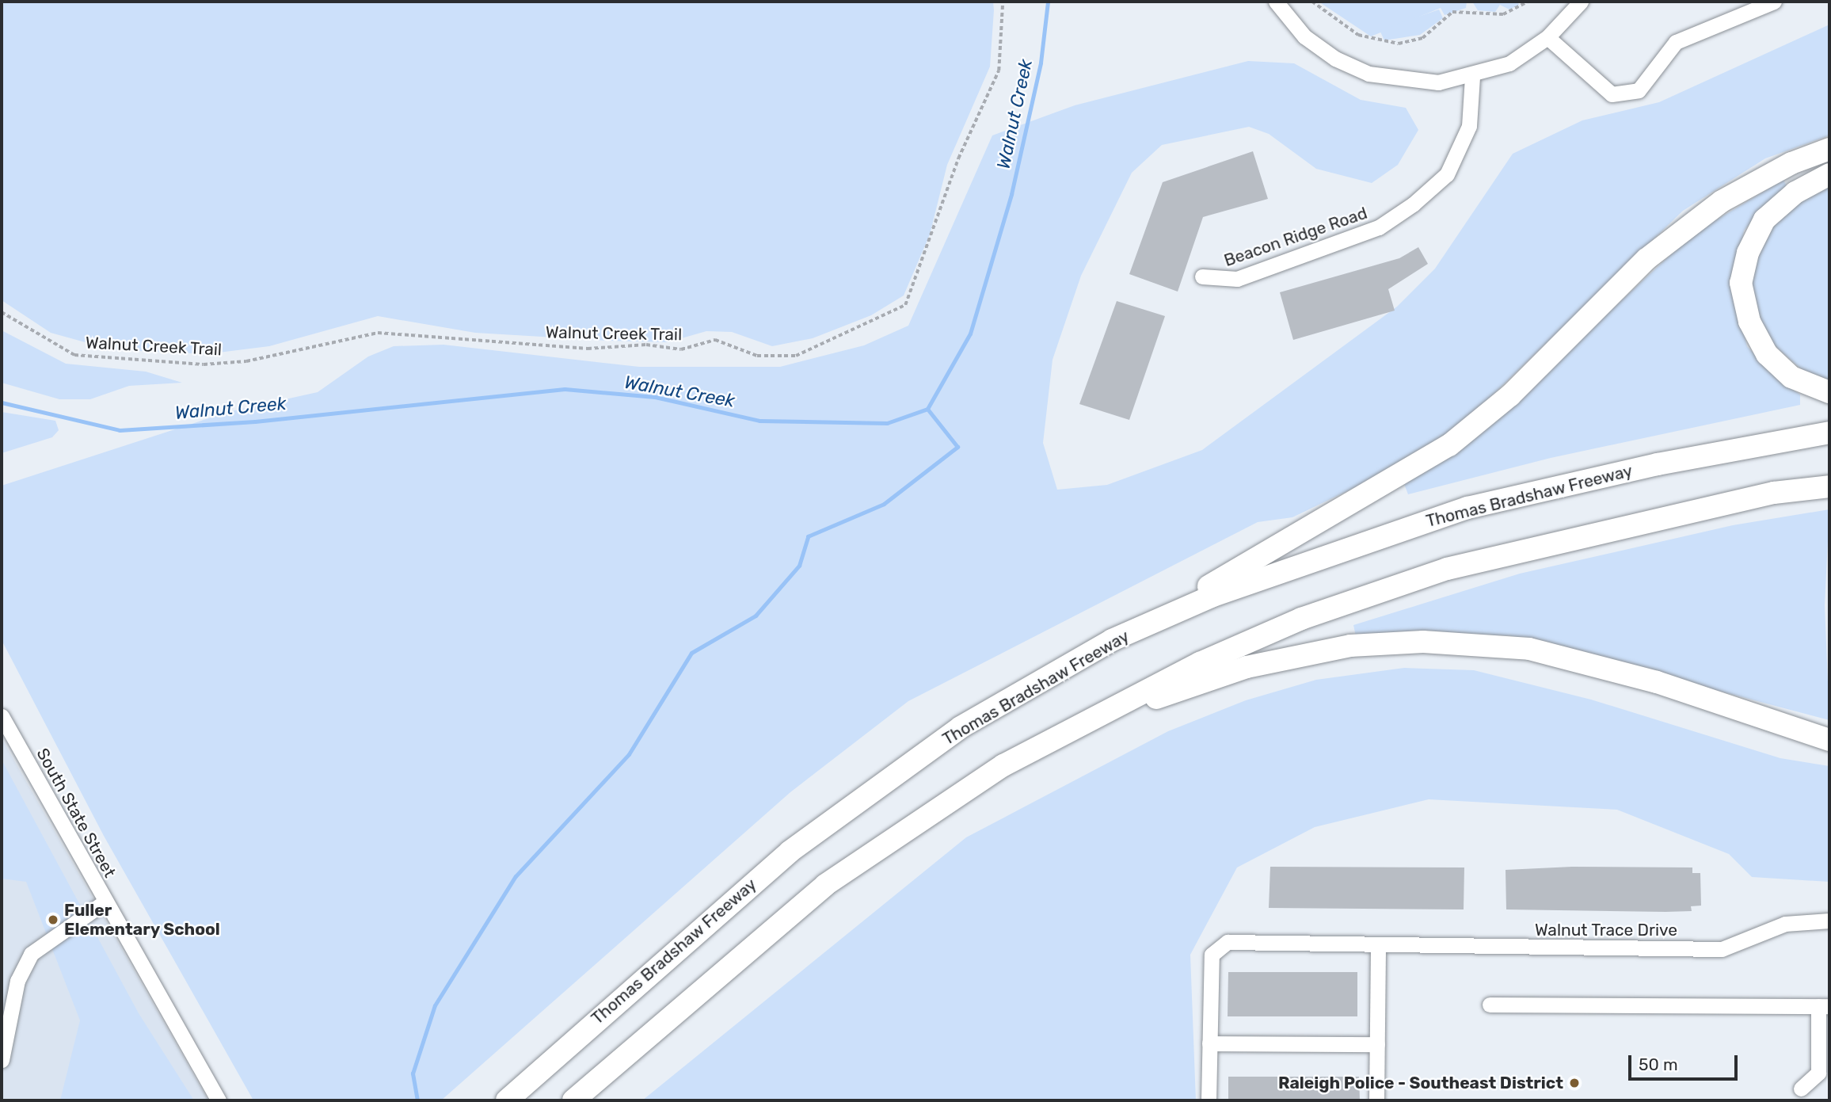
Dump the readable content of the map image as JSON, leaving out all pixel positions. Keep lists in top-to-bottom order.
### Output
{
  "streets": {
    "highway": ["Thomas Bradshaw Freeway"],
    "street": ["Beacon Ridge Road", "South State Street", "Walnut Trace Drive"],
    "path": ["Walnut Creek Trail"]
  },
  "water": ["Walnut Creek"],
  "places": ["Fuller Elementary School", "Raleigh Police - Southeast District"],
  "scale_bar": "50 m"
}
